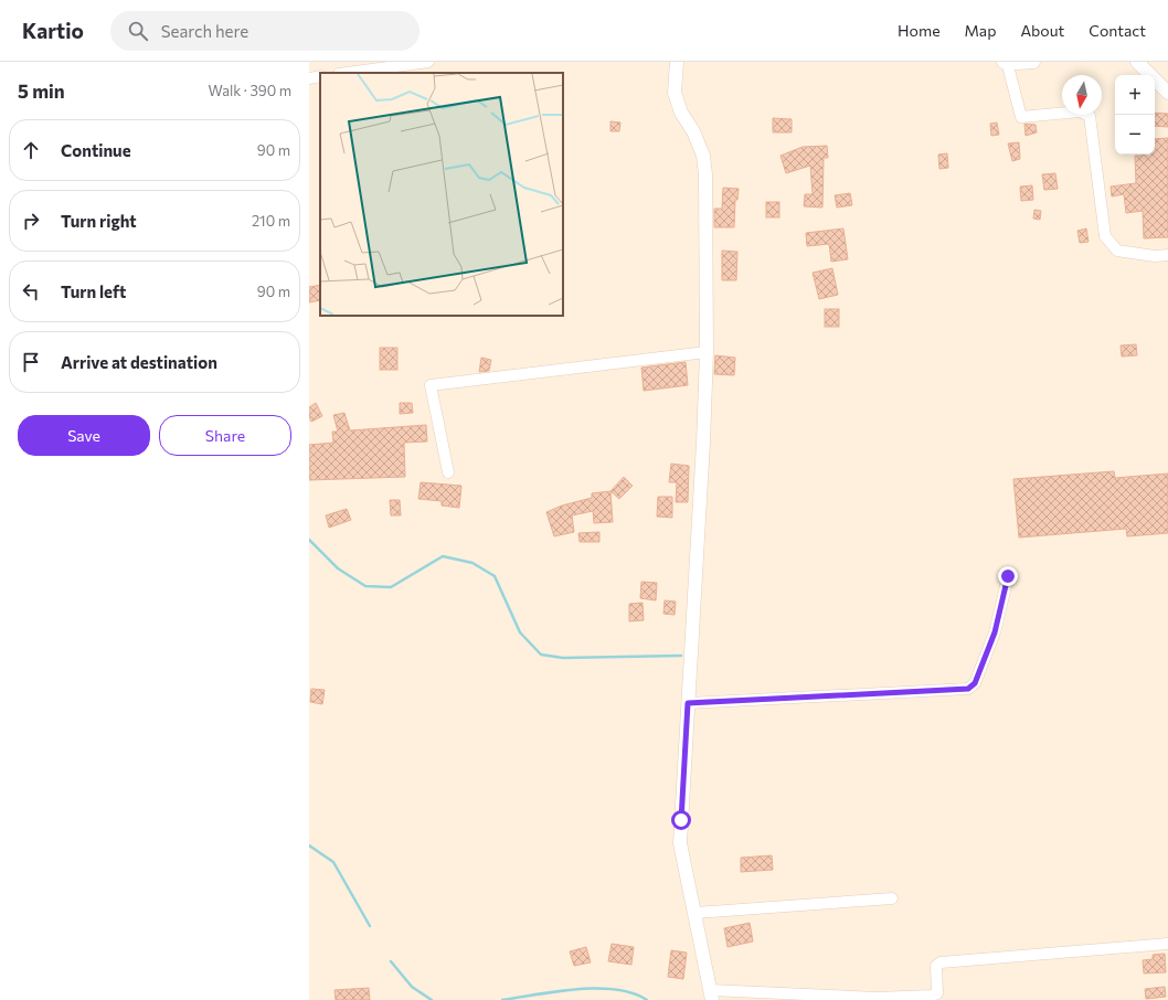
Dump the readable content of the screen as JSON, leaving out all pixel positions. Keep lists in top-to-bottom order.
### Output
{
  "north": "bottom",
  "page": {
    "header": "Kartio",
    "search": "Search here",
    "nav": [
      "Home",
      "Map",
      "About",
      "Contact"
    ],
    "heading": ["5 min", "Walk · 390 m"],
    "map_buttons": ["+", "−"],
    "list": [
      ["Continue", "90 m"],
      ["Turn right", "210 m"],
      ["Turn left", "90 m"],
      "Arrive at destination"
    ],
    "buttons": ["Save", "Share"]
  }
}
